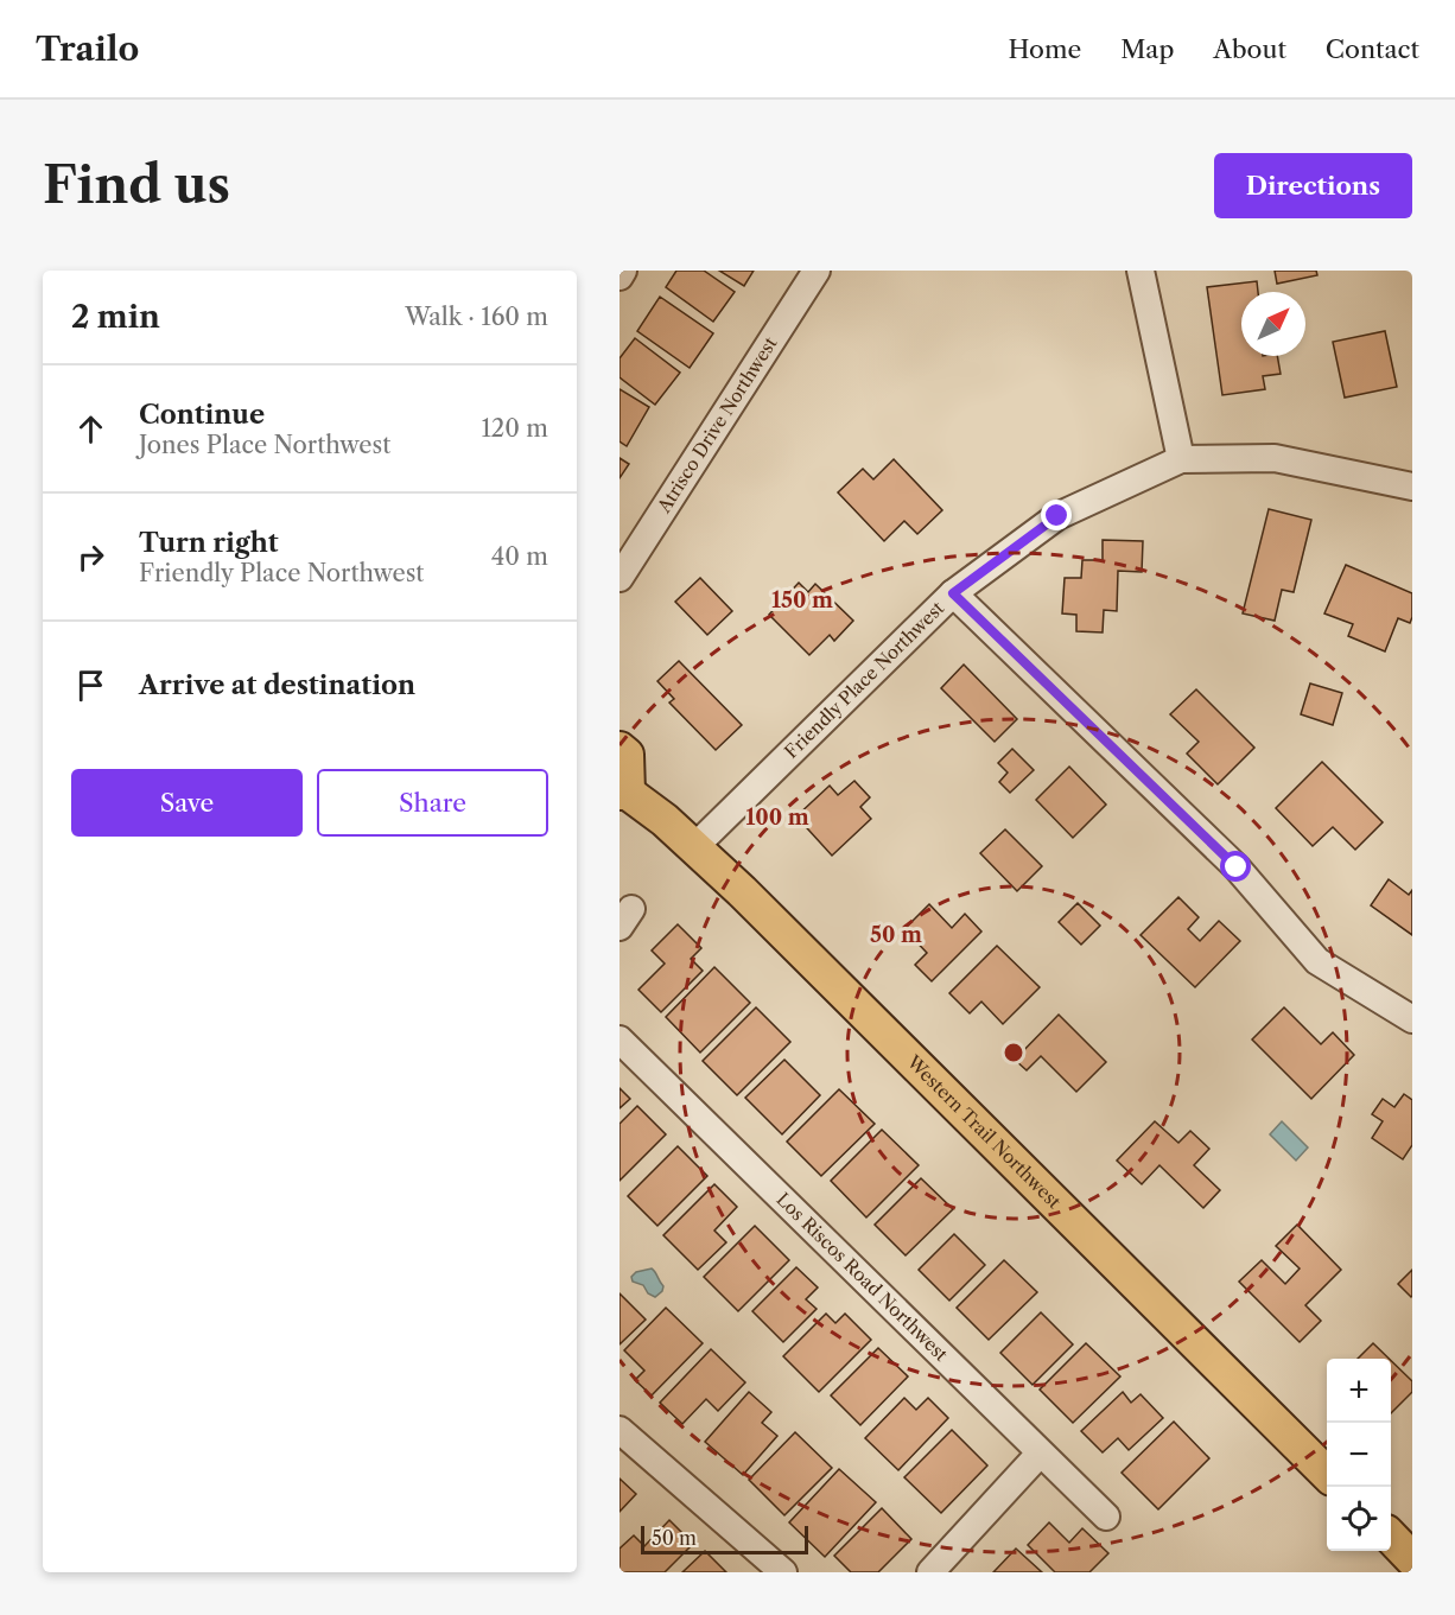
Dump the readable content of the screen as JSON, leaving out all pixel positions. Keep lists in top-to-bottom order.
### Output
{
  "streets": {
    "main road": ["Western Trail Northwest"],
    "street": ["Atrisco Drive Northwest", "Friendly Place Northwest", "Los Riscos Road Northwest"]
  },
  "crossings": [
    ["Friendly Place Northwest", "Western Trail Northwest"]
  ],
  "scale_bar": "50 m",
  "north": "top right",
  "page": {
    "header": "Trailo",
    "nav": [
      "Home",
      "Map",
      "About",
      "Contact"
    ],
    "buttons": [
      "Directions",
      ["Save", "Share"]
    ],
    "title": "Find us",
    "heading": ["2 min", "Walk · 160 m"],
    "list": [
      ["Continue", "Jones Place Northwest", "120 m"],
      ["Turn right", "Friendly Place Northwest", "40 m"],
      "Arrive at destination"
    ],
    "map_buttons": ["+", "−"],
    "scale": "50 m"
  },
  "rings": ["150 m", "100 m", "50 m"]
}
